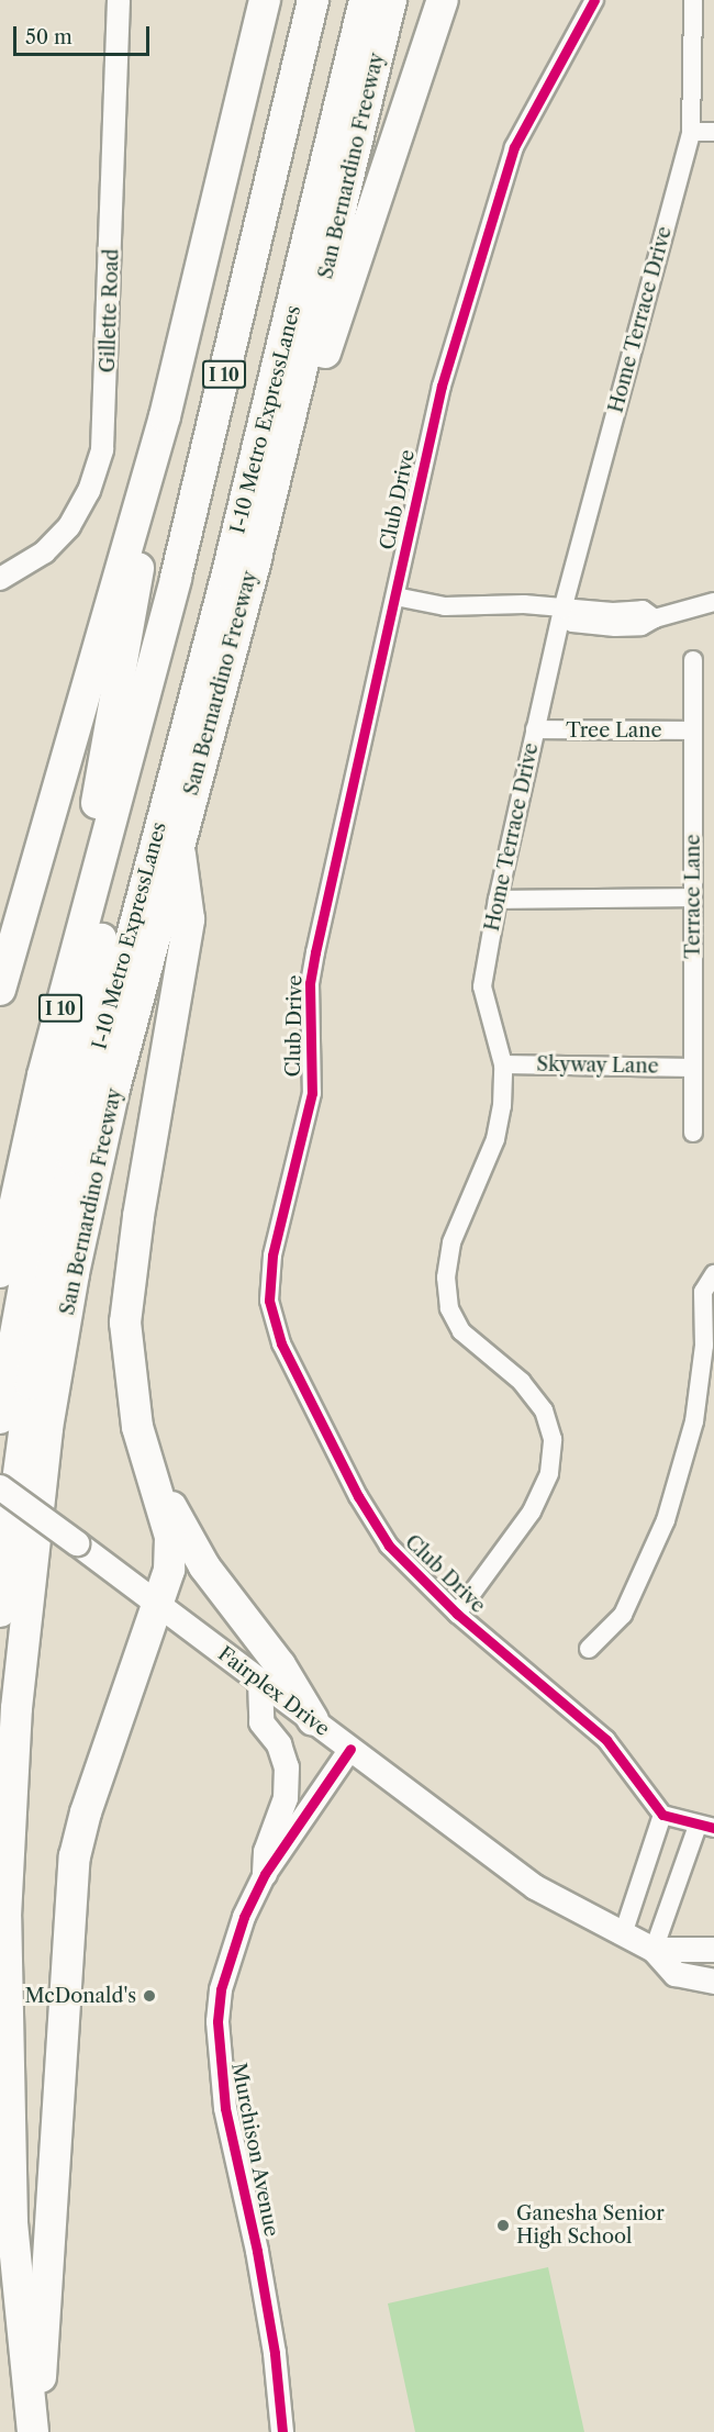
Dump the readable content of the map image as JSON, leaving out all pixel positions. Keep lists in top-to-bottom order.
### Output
{
  "streets": {
    "highway": ["San Bernardino Freeway", "I 10", "I-10 Metro ExpressLanes"],
    "main road": ["Fairplex Drive"],
    "street": [
      "Gillette Road",
      "Home Terrace Drive",
      "Club Drive",
      "Tree Lane",
      "Terrace Lane",
      "Skyway Lane",
      "Murchison Avenue"
    ]
  },
  "crossings": [
    ["Home Terrace Drive", "Club Drive"],
    ["Home Terrace Drive", "Tree Lane"],
    ["Home Terrace Drive", "Skyway Lane"],
    ["I 10", "I-10 Metro ExpressLanes"],
    ["Tree Lane", "Terrace Lane"],
    ["Terrace Lane", "Skyway Lane"],
    ["Fairplex Drive", "Murchison Avenue"]
  ],
  "places": ["McDonald's", "Ganesha Senior High School"],
  "scale_bar": "50 m"
}
